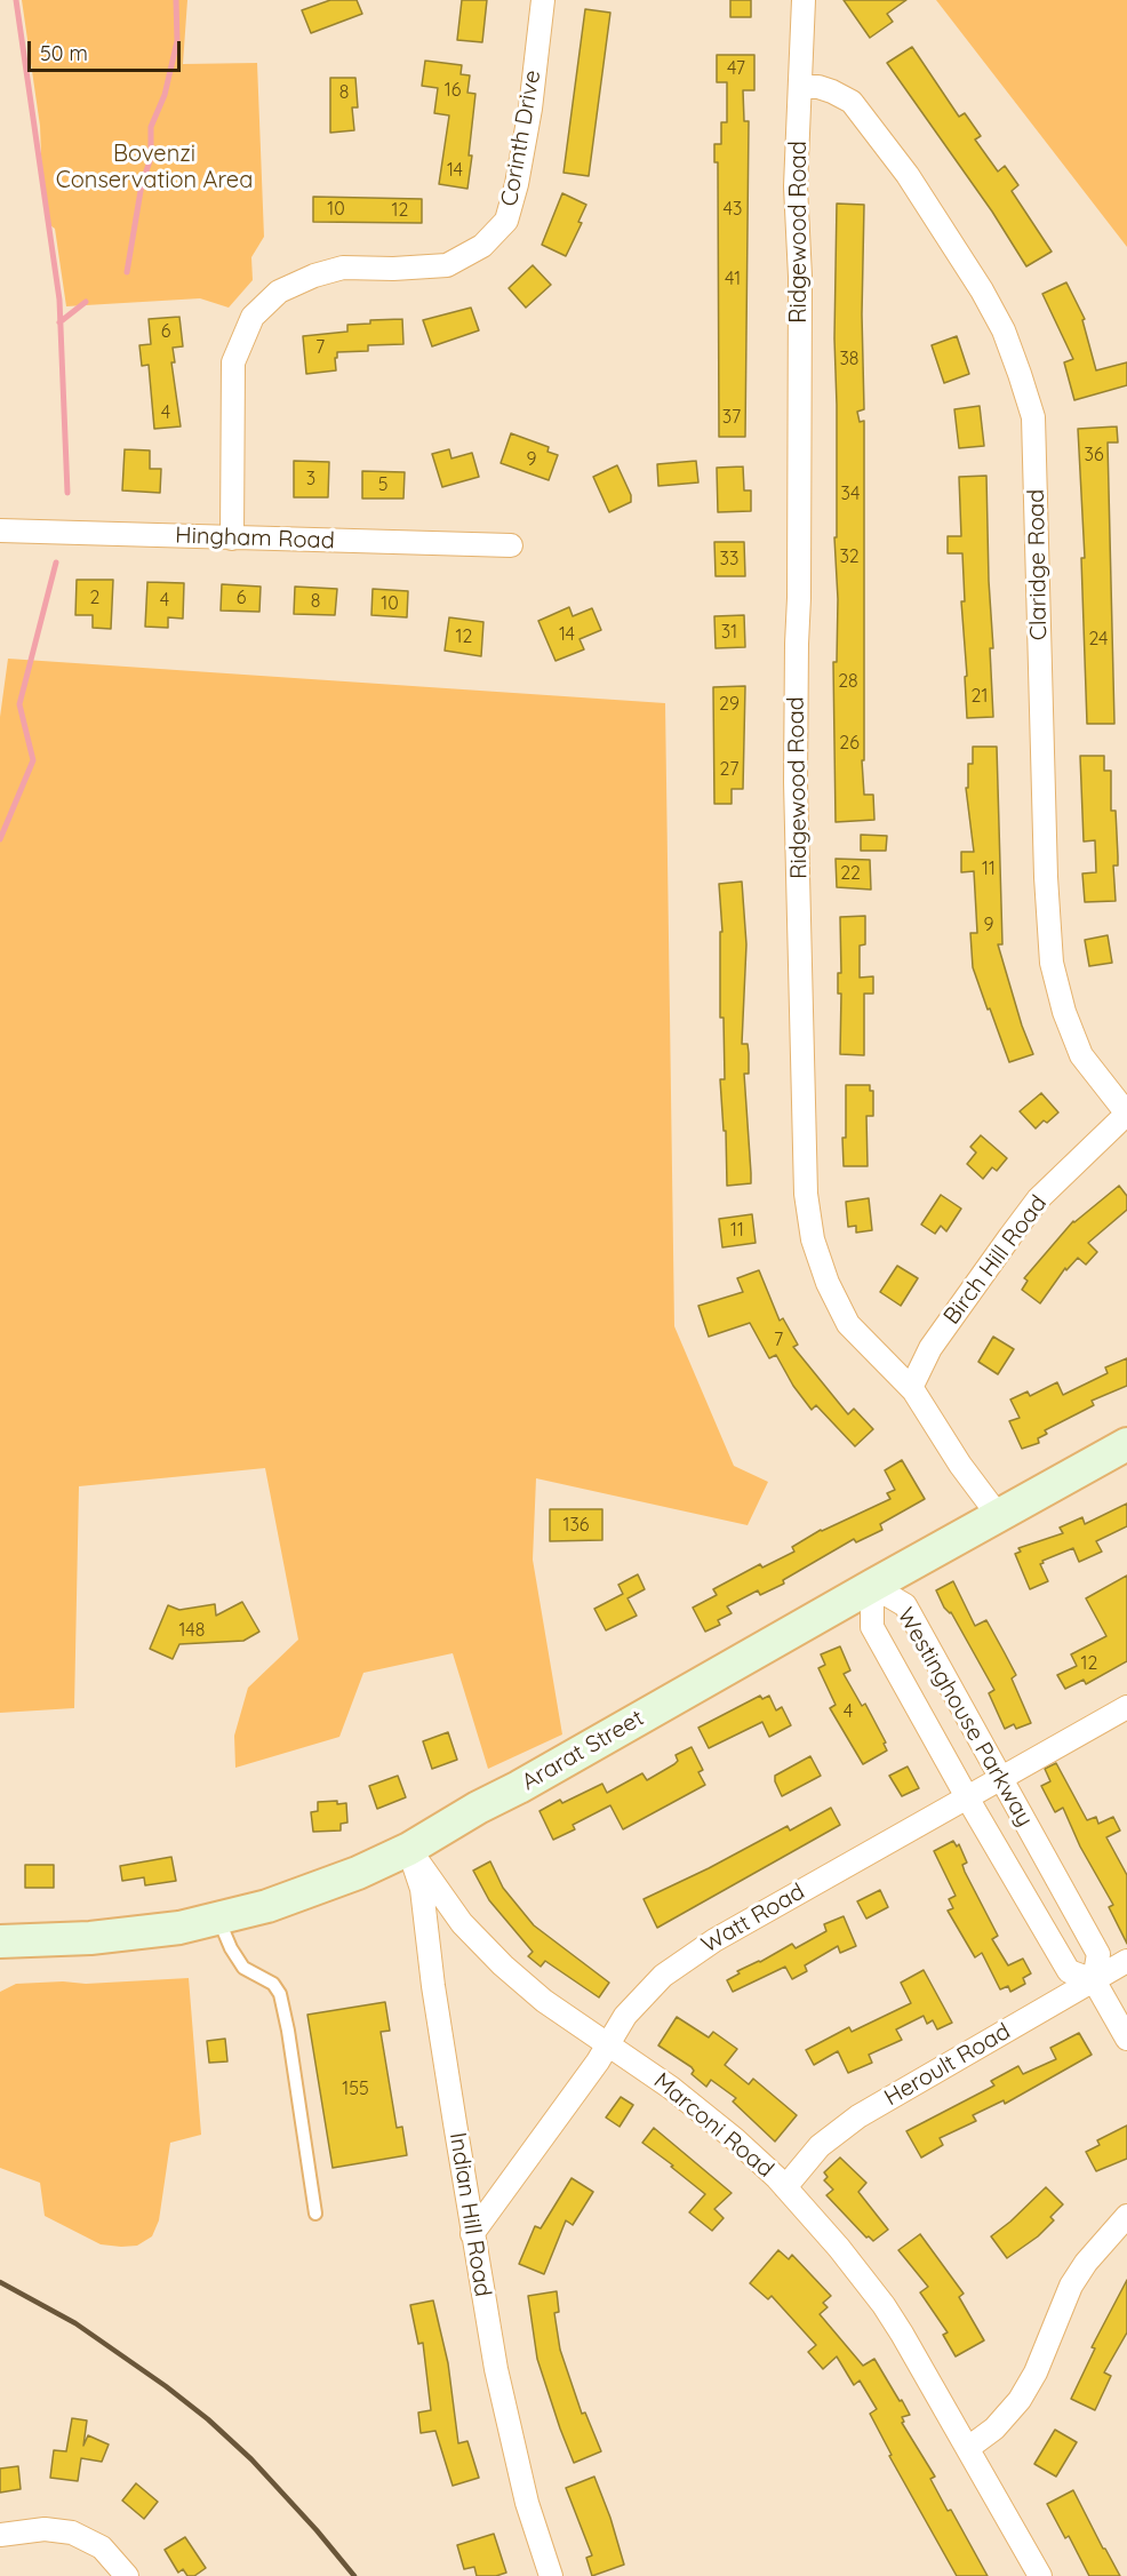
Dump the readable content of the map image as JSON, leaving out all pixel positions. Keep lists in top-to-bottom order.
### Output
{
  "streets": {
    "main road": ["Ararat Street"],
    "street": [
      "Corinth Drive",
      "Ridgewood Road",
      "Hingham Road",
      "Claridge Road",
      "Birch Hill Road",
      "Westinghouse Parkway",
      "Watt Road",
      "Heroult Road",
      "Marconi Road",
      "Indian Hill Road"
    ]
  },
  "crossings": [
    ["Corinth Drive", "Hingham Road"],
    ["Ridgewood Road", "Claridge Road"],
    ["Ridgewood Road", "Birch Hill Road"],
    ["Ridgewood Road", "Ararat Street"],
    ["Claridge Road", "Birch Hill Road"],
    ["Westinghouse Parkway", "Ararat Street"],
    ["Westinghouse Parkway", "Watt Road"],
    ["Westinghouse Parkway", "Heroult Road"],
    ["Ararat Street", "Marconi Road"],
    ["Ararat Street", "Indian Hill Road"],
    ["Watt Road", "Marconi Road"],
    ["Watt Road", "Indian Hill Road"],
    ["Heroult Road", "Marconi Road"],
    ["Marconi Road", "Indian Hill Road"]
  ],
  "parks": ["Bovenzi Conservation Area"],
  "house_numbers": [
    "47",
    "16",
    "8",
    "14",
    "10",
    "43",
    "12",
    "41",
    "6",
    "7",
    "38",
    "4",
    "37",
    "36",
    "9",
    "3",
    "5",
    "34",
    "32",
    "33",
    "2",
    "6",
    "4",
    "8",
    "10",
    "31",
    "14",
    "12",
    "24",
    "28",
    "21",
    "29",
    "26",
    "27",
    "11",
    "22",
    "9",
    "11",
    "7",
    "136",
    "148",
    "12",
    "4",
    "155"
  ],
  "scale_bar": "50 m"
}
